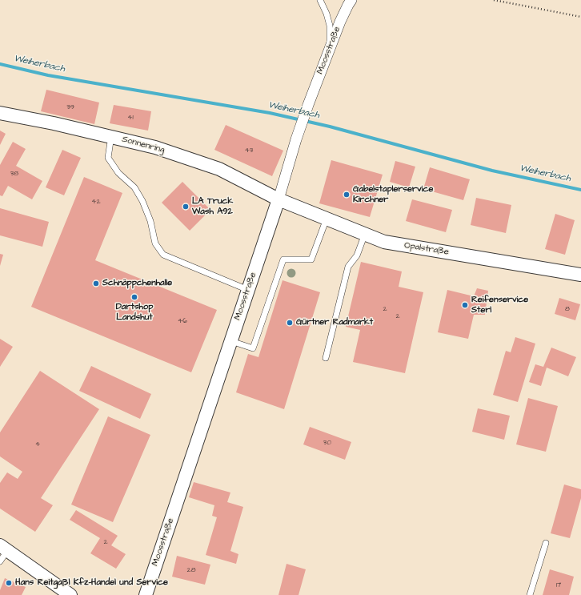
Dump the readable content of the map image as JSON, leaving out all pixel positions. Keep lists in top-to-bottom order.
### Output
{
  "streets": {
    "street": ["Moosstraße", "Sonnenring", "Opalstraße"]
  },
  "crossings": [
    ["Moosstraße", "Sonnenring"],
    ["Moosstraße", "Opalstraße"],
    ["Sonnenring", "Opalstraße"]
  ],
  "water": ["Weiherbach"],
  "places": [
    "Gabelstaplerservice Kirchner",
    "LA Truck Wash A92",
    "Schnäppchenhalle",
    "Dartshop Landshut",
    "Reifenservice Sterl",
    "Gürtner Radmarkt",
    "Hans Reitgaßl Kfz-Handel und Service"
  ],
  "house_numbers": [
    "39",
    "41",
    "43",
    "38",
    "42",
    "2",
    "8",
    "2",
    "46",
    "30",
    "4",
    "2",
    "28",
    "17"
  ]
}
